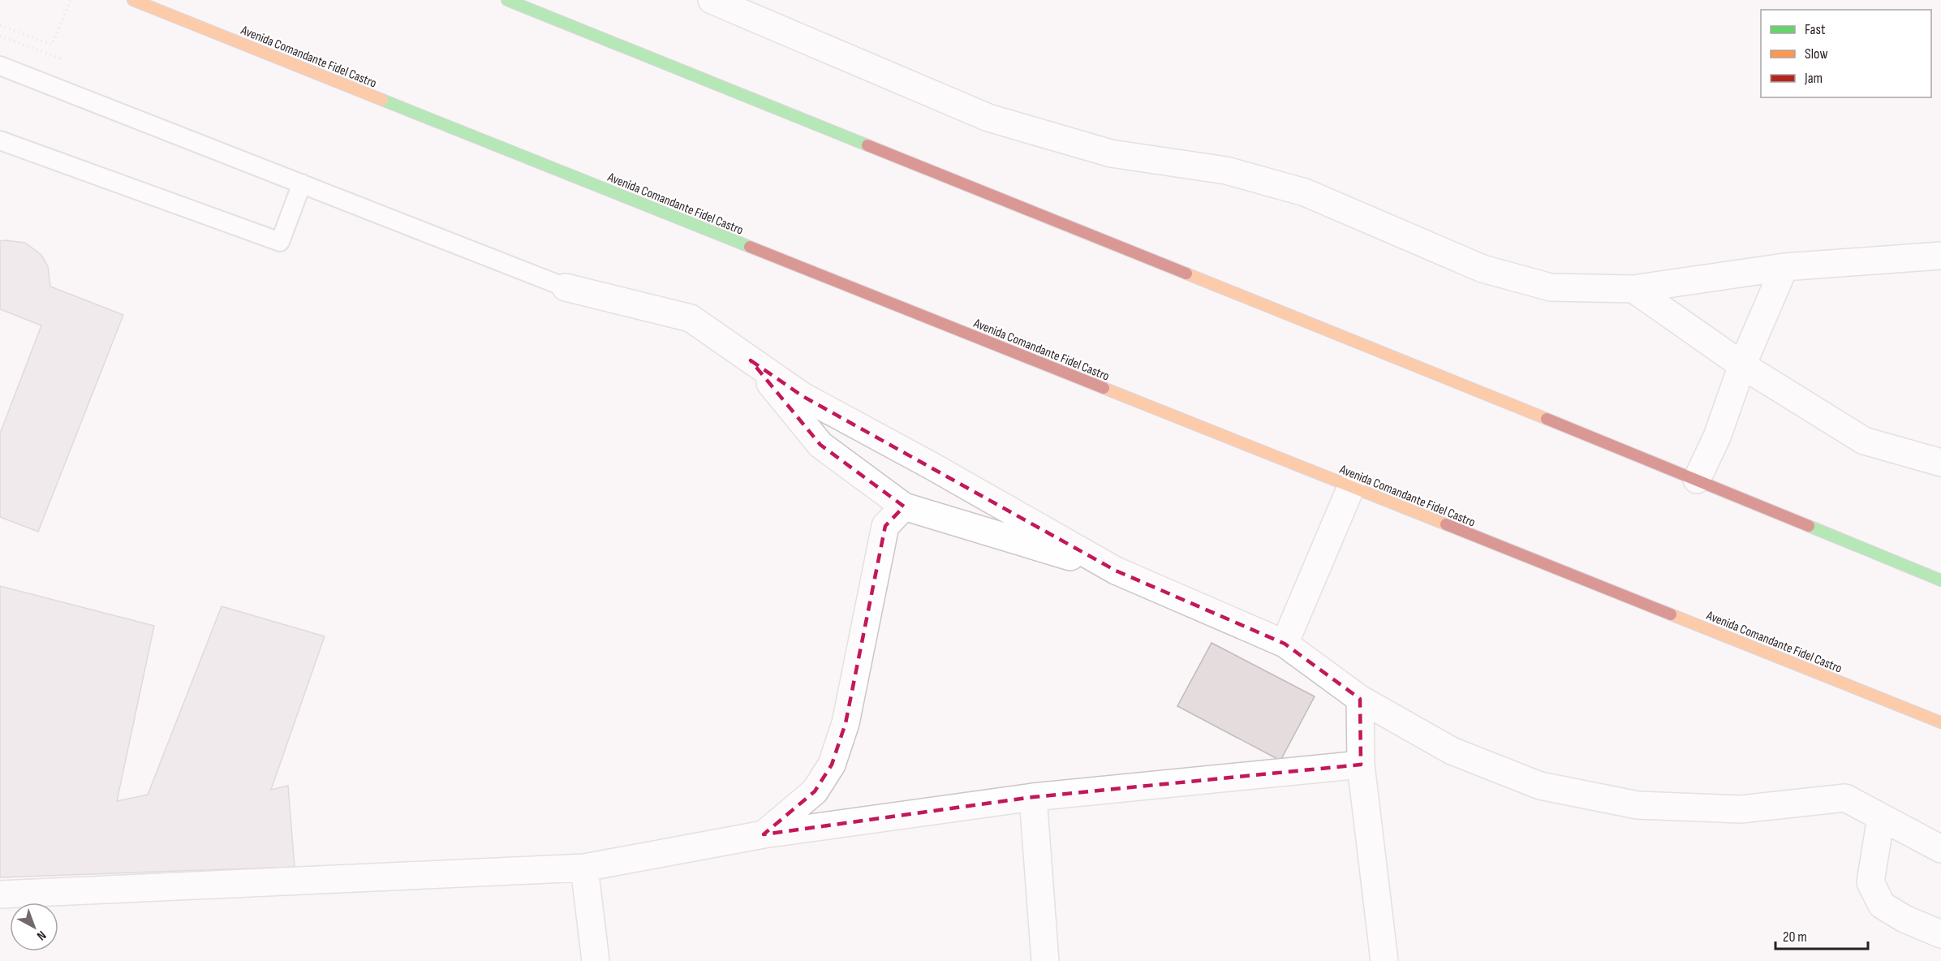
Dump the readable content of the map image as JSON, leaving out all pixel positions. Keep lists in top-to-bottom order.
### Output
{
  "streets": {
    "highway": ["Avenida Comandante Fidel Castro"]
  },
  "legend": ["Fast", "Slow", "Jam"],
  "scale_bar": "20 m",
  "north": "bottom right"
}
